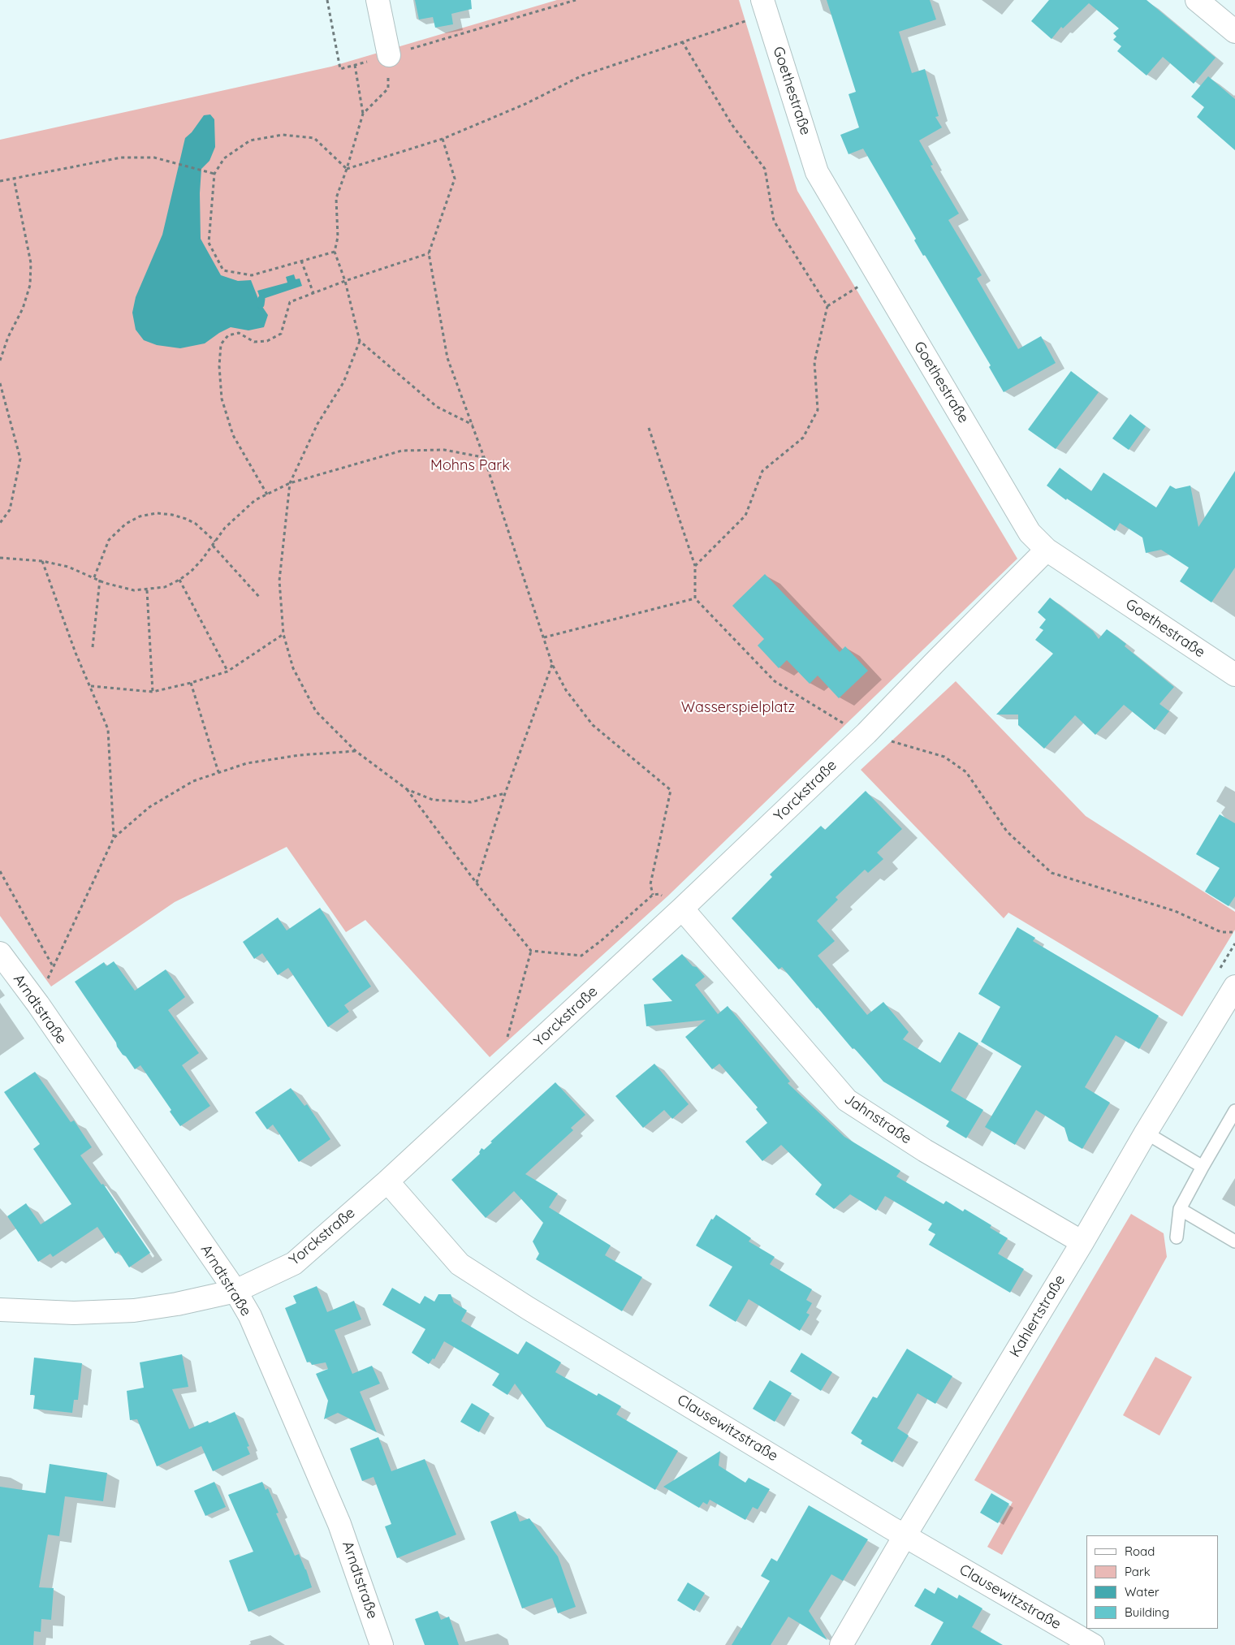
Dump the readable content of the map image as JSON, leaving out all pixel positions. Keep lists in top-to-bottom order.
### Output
{
  "streets": {
    "street": [
      "Goethestraße",
      "Yorckstraße",
      "Arndtstraße",
      "Jahnstraße",
      "Kahlertstraße",
      "Clausewitzstraße"
    ]
  },
  "crossings": [
    ["Goethestraße", "Yorckstraße"],
    ["Yorckstraße", "Arndtstraße"],
    ["Yorckstraße", "Jahnstraße"],
    ["Yorckstraße", "Clausewitzstraße"],
    ["Jahnstraße", "Kahlertstraße"],
    ["Kahlertstraße", "Clausewitzstraße"]
  ],
  "parks": ["Mohns Park", "Wasserspielplatz"],
  "legend": [
    "Road",
    "Park",
    "Water",
    "Building"
  ]
}
